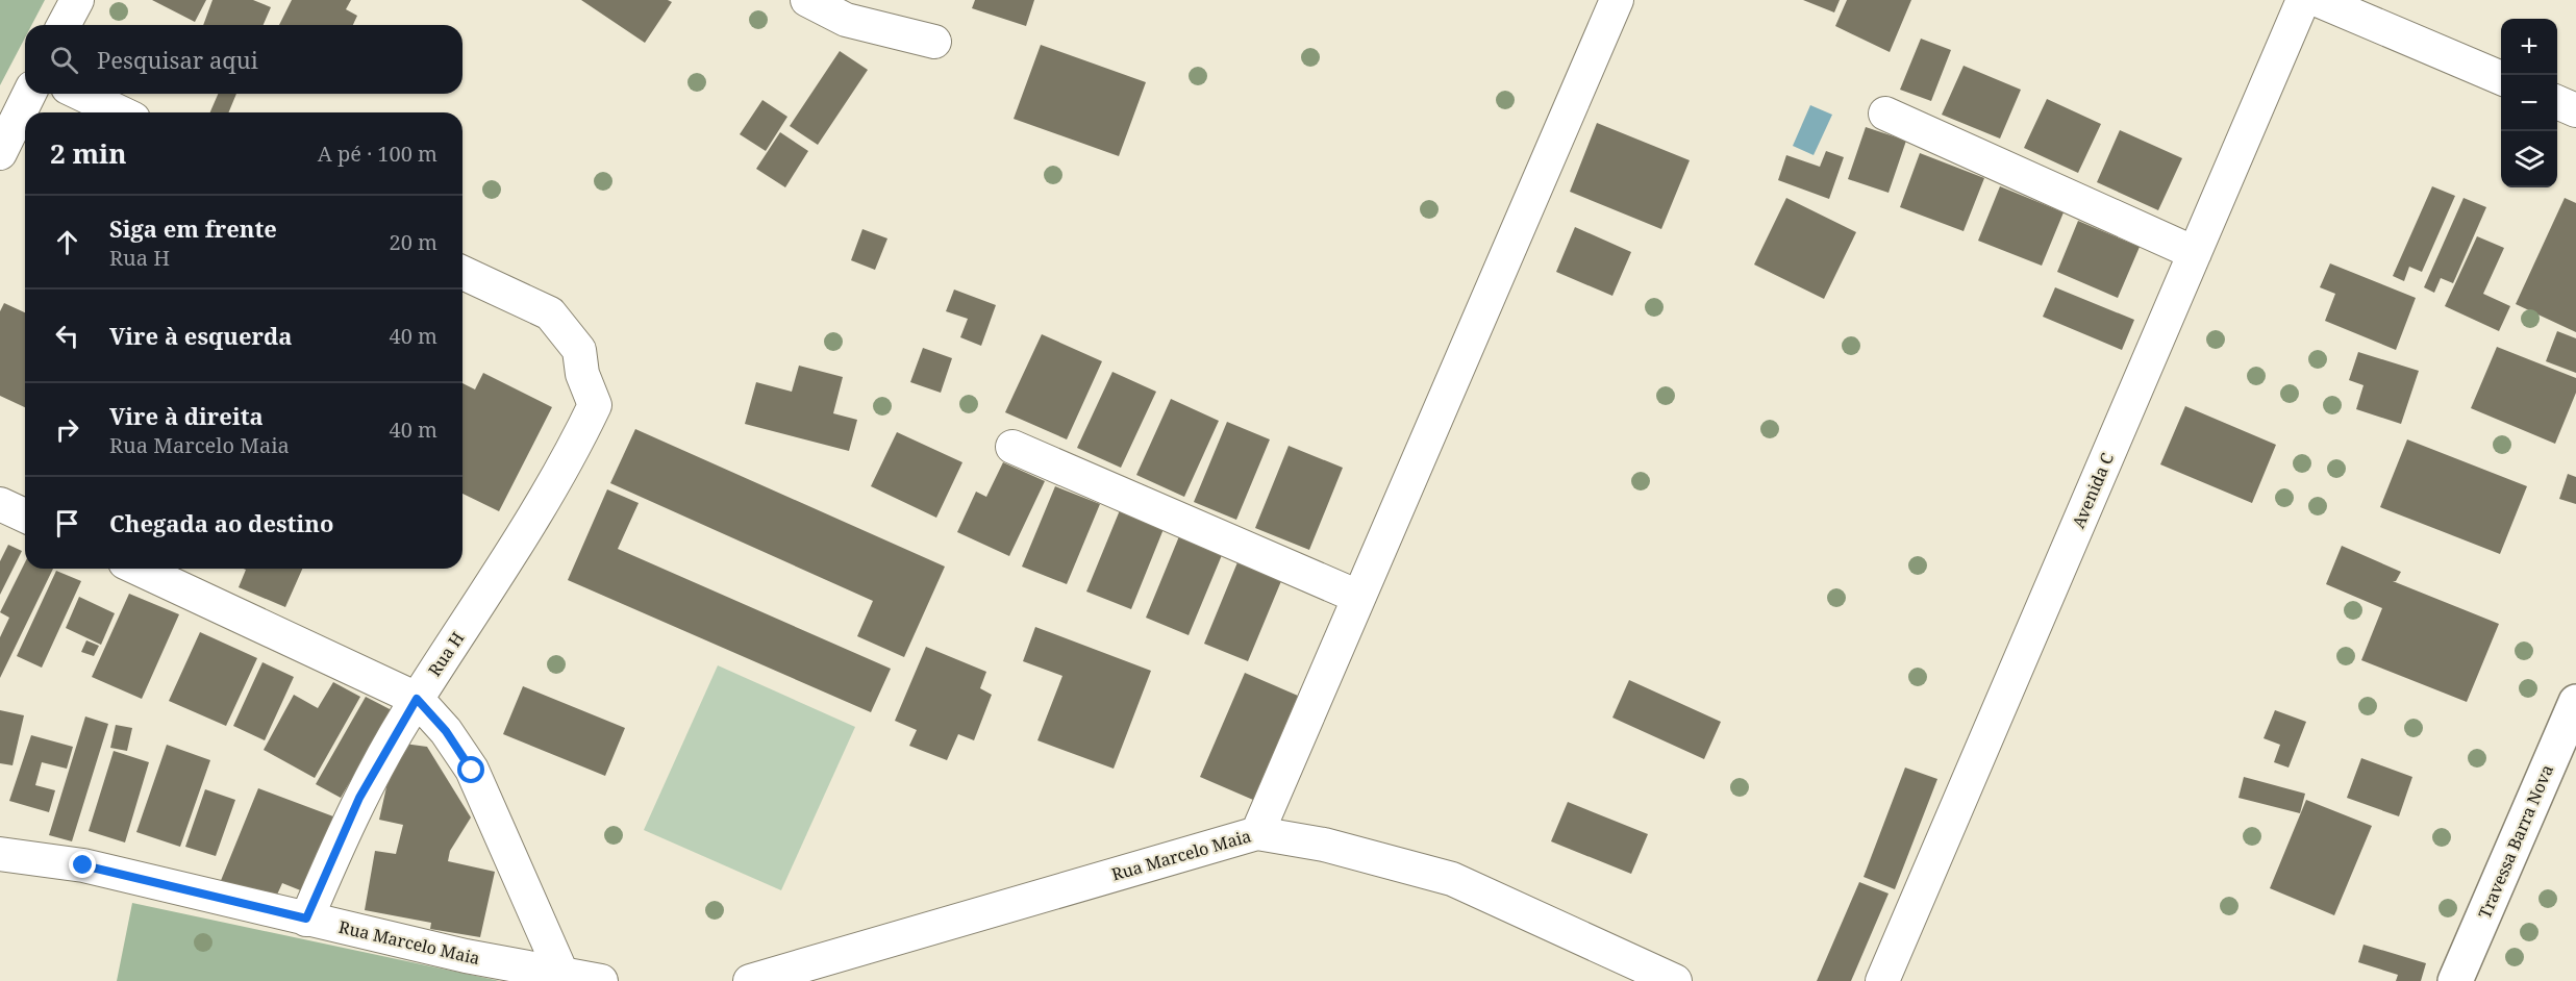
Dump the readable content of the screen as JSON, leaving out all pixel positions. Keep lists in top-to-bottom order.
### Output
{
  "streets": {
    "street": [
      "Avenida C",
      "Rua H",
      "Travessa Barra Nova",
      "Rua Marcelo Maia"
    ]
  },
  "crossings": [
    ["Rua H", "Rua Marcelo Maia"]
  ],
  "page": {
    "map_buttons": ["+", "−"],
    "search": "Pesquisar aqui",
    "heading": ["2 min", "A pé · 100 m"],
    "list": [
      ["Siga em frente", "Rua H", "20 m"],
      ["Vire à esquerda", "40 m"],
      ["Vire à direita", "Rua Marcelo Maia", "40 m"],
      "Chegada ao destino"
    ]
  }
}
